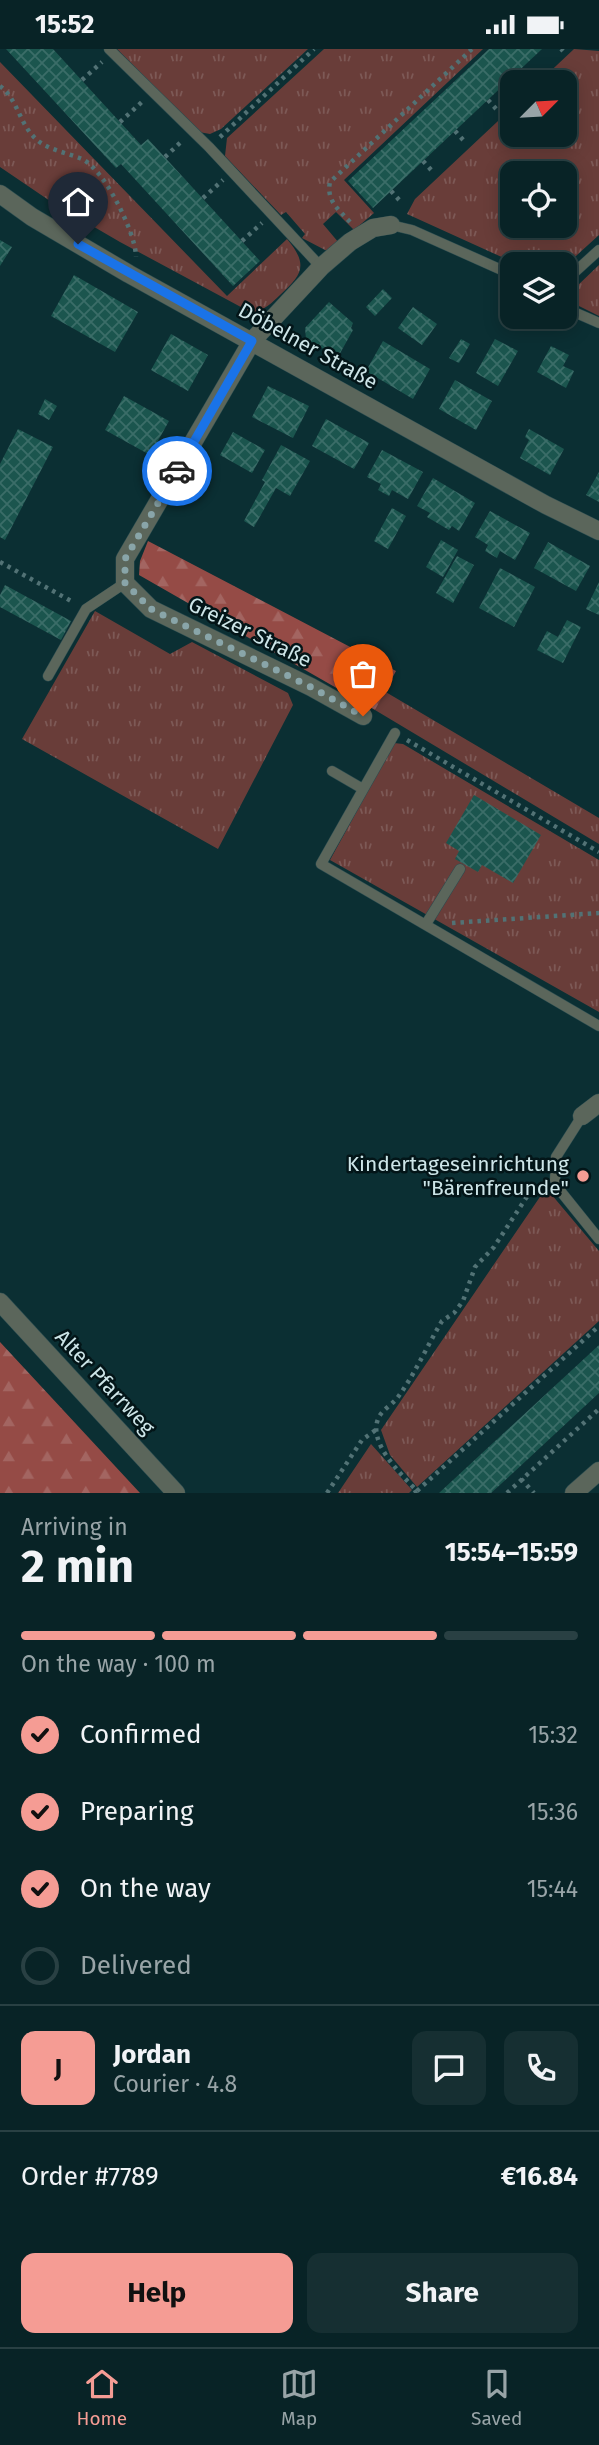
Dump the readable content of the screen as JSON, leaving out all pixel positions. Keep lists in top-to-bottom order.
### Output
{
  "streets": {
    "street": ["Döbelner Straße", "Greizer Straße", "Alter Pfarrweg"]
  },
  "places": ["Kindertageseinrichtung \"Bärenfreunde\""],
  "north": "top right",
  "page": {
    "status": "15:52",
    "heading": ["2 min", "Arriving in", "15:54–15:59"],
    "panel": [
      "Jordan",
      "Courier · 4.8",
      "Order #7789",
      "€16.84"
    ],
    "bar": "On the way · 100 m",
    "list": [
      ["Confirmed", "15:32"],
      ["Preparing", "15:36"],
      ["On the way", "15:44"],
      "Delivered"
    ],
    "round": "J",
    "buttons": ["Help", "Share"],
    "tabs": ["Home", "Map", "Saved"]
  }
}
